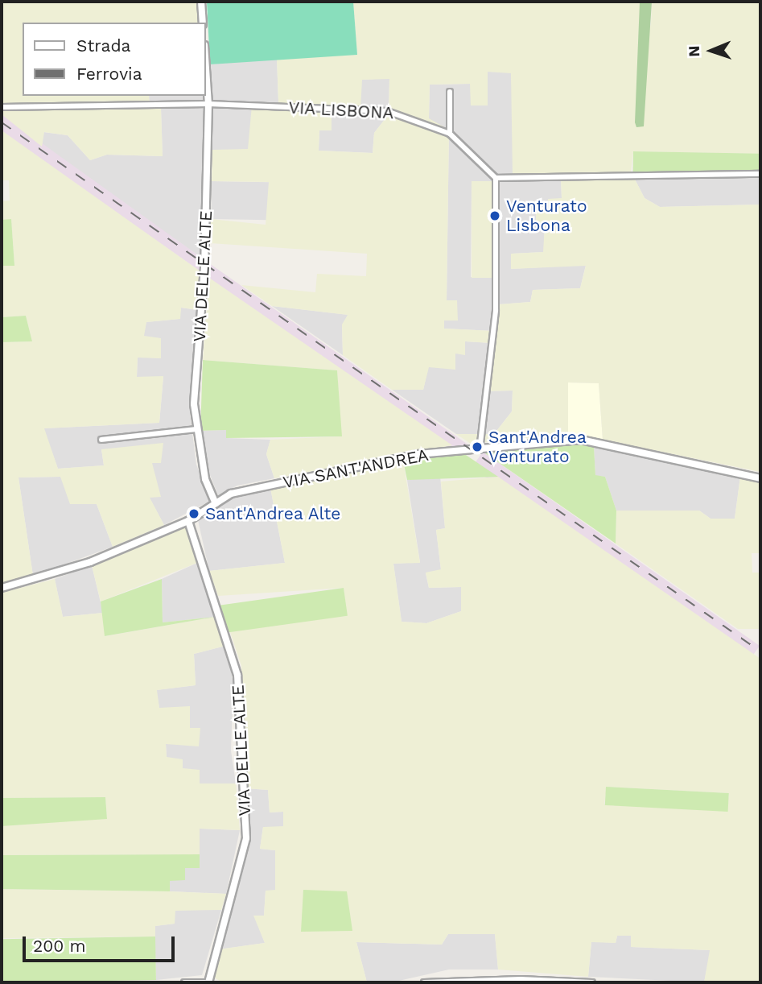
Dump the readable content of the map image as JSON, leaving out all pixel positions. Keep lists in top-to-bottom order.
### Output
{
  "streets": {
    "street": ["VIA LISBONA", "VIA DELLE ALTE", "VIA SANT'ANDREA"]
  },
  "crossings": [
    ["VIA LISBONA", "VIA DELLE ALTE"],
    ["VIA DELLE ALTE", "VIA SANT'ANDREA"]
  ],
  "places": ["Venturato Lisbona", "Sant'Andrea Venturato", "Sant'Andrea Alte"],
  "legend": ["Strada", "Ferrovia"],
  "scale_bar": "200 m",
  "north": "left"
}
